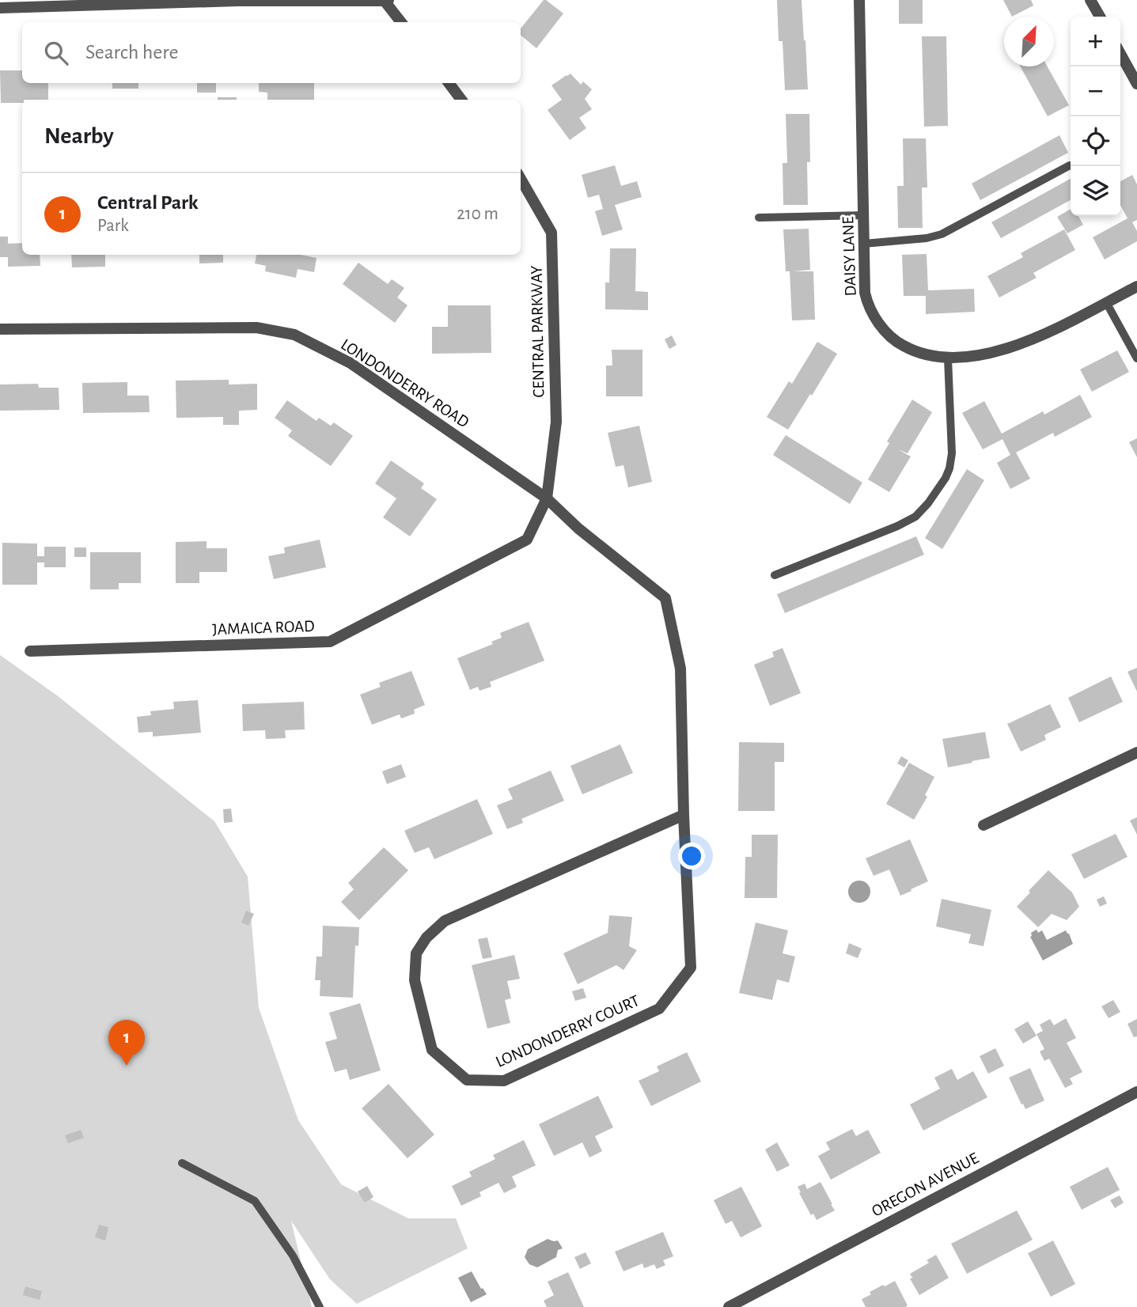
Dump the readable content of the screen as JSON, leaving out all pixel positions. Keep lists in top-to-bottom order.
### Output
{
  "streets": {
    "street": [
      "DAISY LANE",
      "CENTRAL PARKWAY",
      "LONDONDERRY ROAD",
      "JAMAICA ROAD",
      "LONDONDERRY COURT",
      "OREGON AVENUE"
    ]
  },
  "crossings": [
    ["CENTRAL PARKWAY", "LONDONDERRY ROAD"],
    ["CENTRAL PARKWAY", "JAMAICA ROAD"],
    ["CENTRAL PARKWAY", "LONDONDERRY COURT"],
    ["LONDONDERRY ROAD", "JAMAICA ROAD"],
    ["LONDONDERRY ROAD", "LONDONDERRY COURT"],
    ["JAMAICA ROAD", "LONDONDERRY COURT"]
  ],
  "north": "top right",
  "page": {
    "map_buttons": ["+", "−"],
    "search": "Search here",
    "heading": "Nearby",
    "list": [
      {
        "mark": "1",
        "name": "Central Park",
        "note": "Park",
        "value": "210 m"
      }
    ],
    "pins": "1"
  }
}
